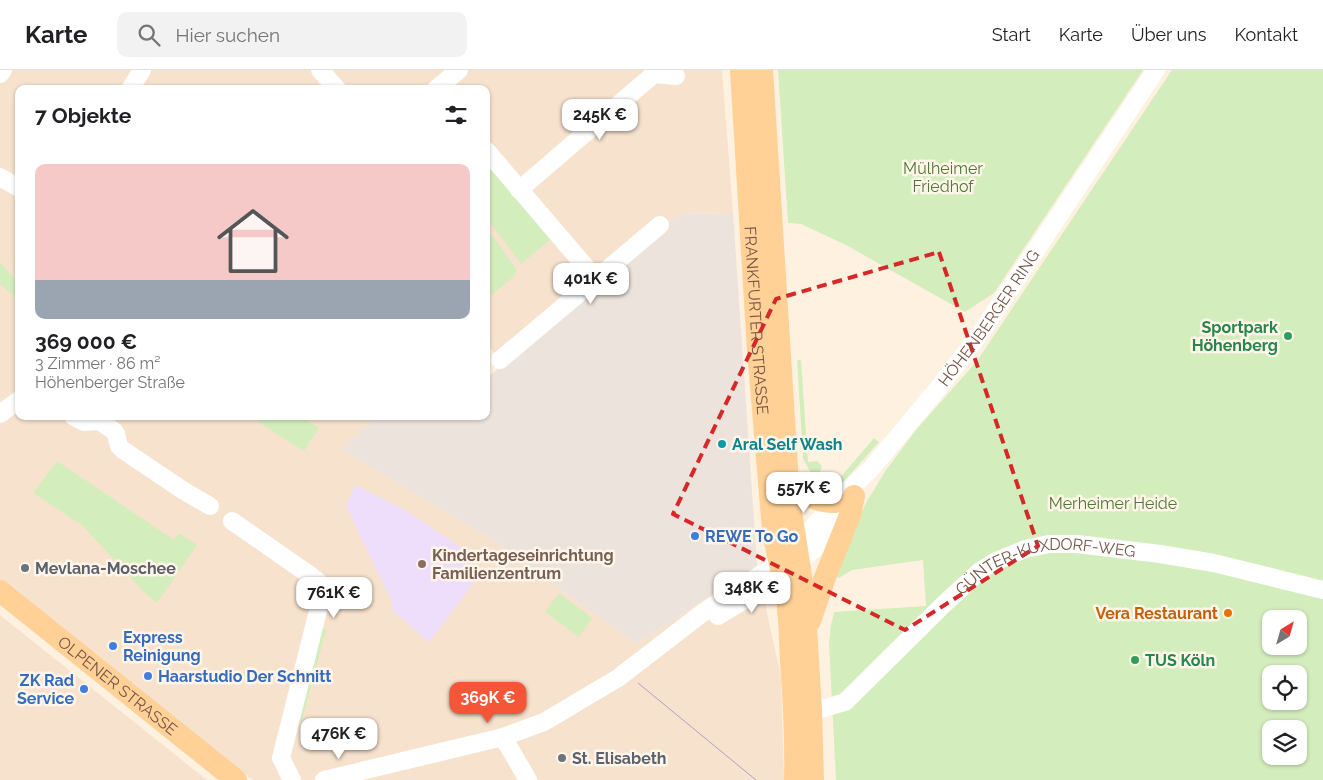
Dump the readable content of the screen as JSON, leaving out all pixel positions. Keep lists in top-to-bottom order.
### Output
{
  "streets": {
    "main road": ["FRANKFURTER STRASSE", "OLPENER STRASSE"],
    "street": ["HÖHENBERGER RING", "GÜNTER-KUXDORF-WEG"]
  },
  "crossings": [
    ["HÖHENBERGER RING", "FRANKFURTER STRASSE"],
    ["FRANKFURTER STRASSE", "GÜNTER-KUXDORF-WEG"]
  ],
  "parks": ["Mülheimer Friedhof", "Merheimer Heide"],
  "places": [
    "Sportpark Höhenberg",
    "Aral Self Wash",
    "REWE To Go",
    "Kindertageseinrichtung Familienzentrum",
    "Mevlana-Moschee",
    "Vera Restaurant",
    "Express Reinigung",
    "TUS Köln",
    "Haarstudio Der Schnitt",
    "ZK Rad Service",
    "St. Elisabeth"
  ],
  "north": "top right",
  "page": {
    "header": "Karte",
    "search": "Hier suchen",
    "nav": [
      "Start",
      "Karte",
      "Über uns",
      "Kontakt"
    ],
    "heading": "7 Objekte",
    "price": [
      "245K €",
      "401K €",
      "557K €",
      "348K €",
      "761K €",
      "369K €",
      "476K €"
    ],
    "list": [
      {
        "name": "369 000 €",
        "note": "3 Zimmer · 86 m² · Höhenberger Straße"
      }
    ]
  }
}
